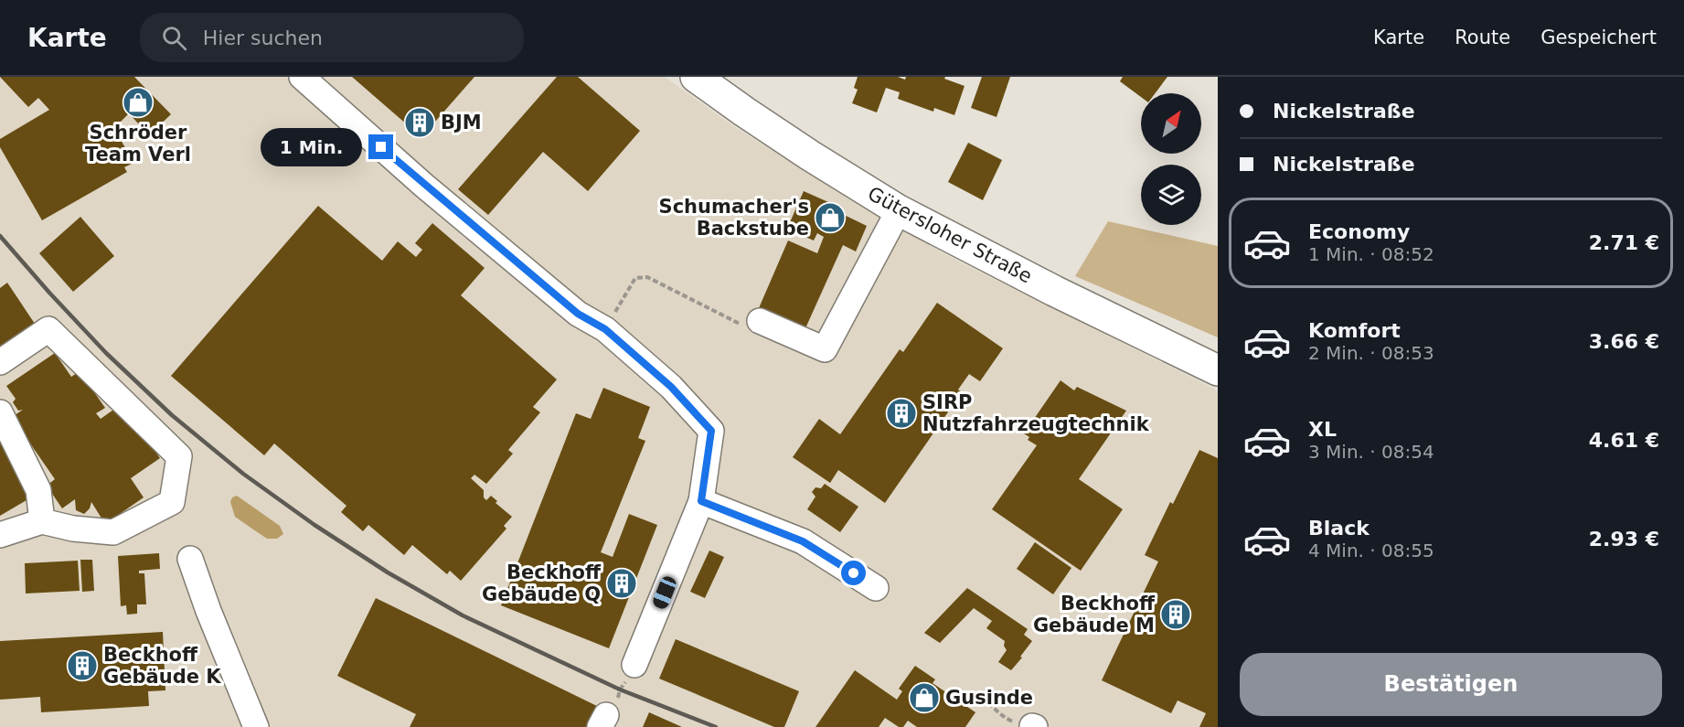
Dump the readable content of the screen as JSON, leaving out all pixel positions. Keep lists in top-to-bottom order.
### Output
{
  "streets": {
    "main road": ["Gütersloher Straße"]
  },
  "places": {
    "shop": ["Schröder Team Verl", "Schumacher's Backstube", "Gusinde"],
    "building": [
      "BJM",
      "SIRP Nutzfahrzeugtechnik",
      "Beckhoff Gebäude Q",
      "Beckhoff Gebäude M",
      "Beckhoff Gebäude K"
    ]
  },
  "north": "top right",
  "page": {
    "header": "Karte",
    "search": "Hier suchen",
    "nav": ["Karte", "Route", "Gespeichert"],
    "banner": ["Nickelstraße", "Nickelstraße"],
    "bubble": "1 Min.",
    "list": [
      {
        "name": "Economy",
        "note": "1 Min. · 08:52",
        "value": "2.71 €"
      },
      {
        "name": "Komfort",
        "note": "2 Min. · 08:53",
        "value": "3.66 €"
      },
      {
        "name": "XL",
        "note": "3 Min. · 08:54",
        "value": "4.61 €"
      },
      {
        "name": "Black",
        "note": "4 Min. · 08:55",
        "value": "2.93 €"
      }
    ],
    "buttons": "Bestätigen"
  }
}
